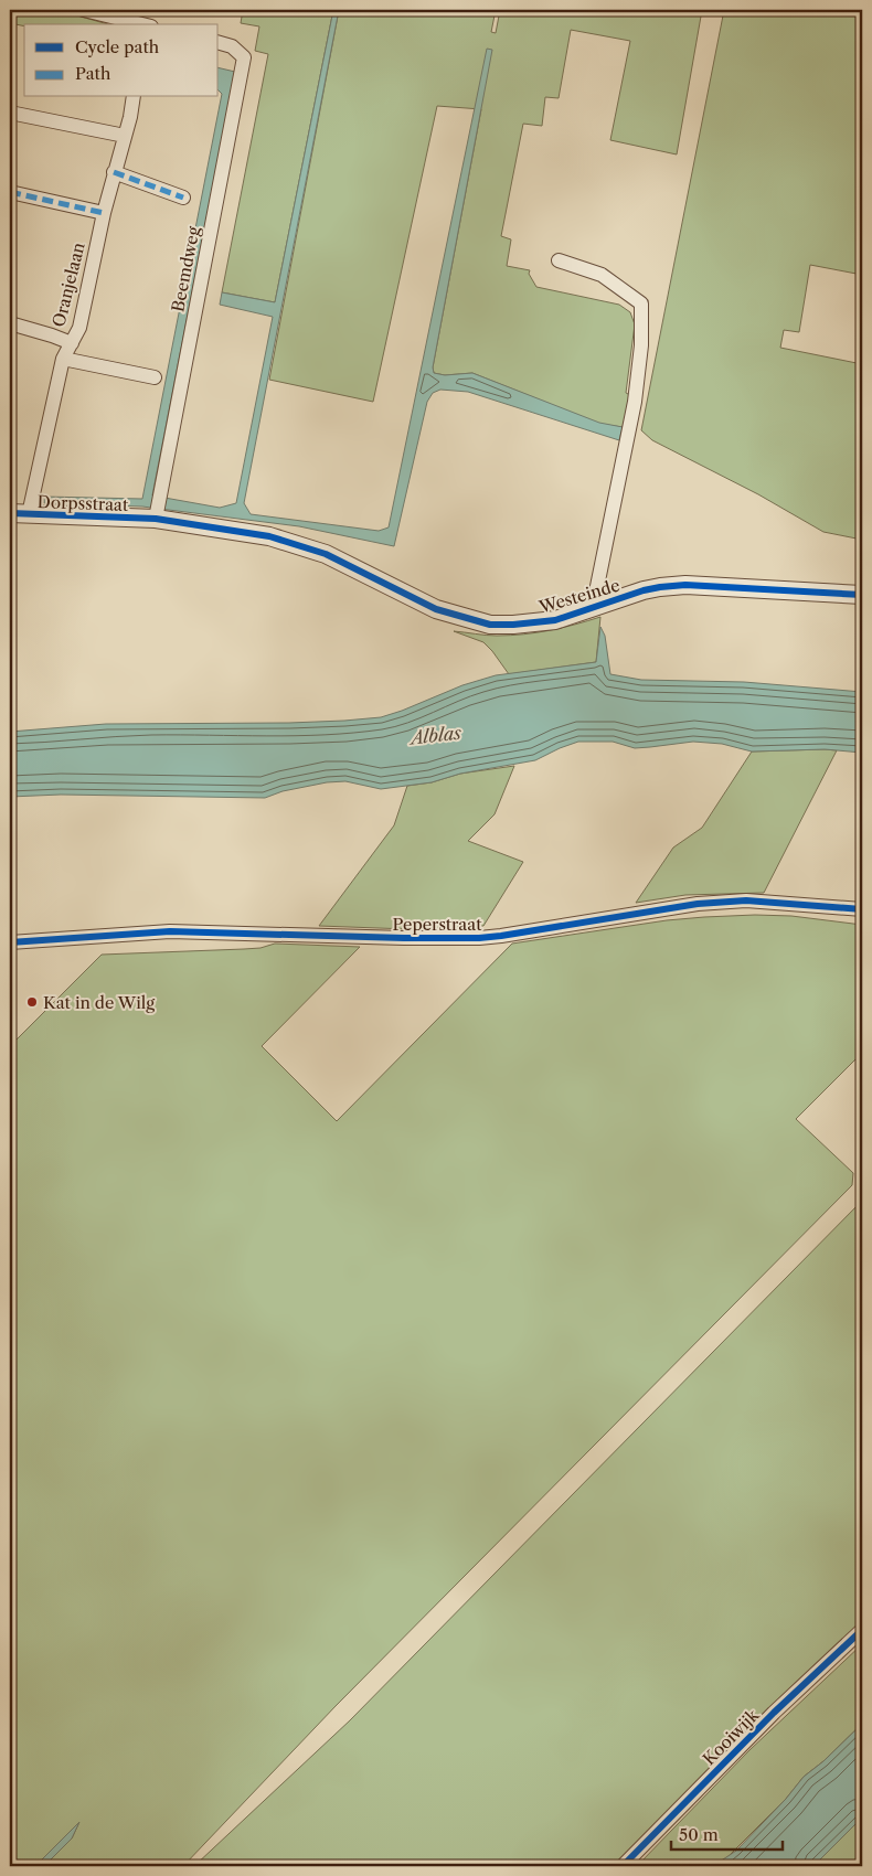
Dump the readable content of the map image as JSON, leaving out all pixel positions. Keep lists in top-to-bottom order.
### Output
{
  "streets": {
    "street": [
      "Beemdweg",
      "Oranjelaan",
      "Dorpsstraat",
      "Westeinde",
      "Peperstraat",
      "Kooiwijk"
    ]
  },
  "crossings": [
    ["Beemdweg", "Dorpsstraat"],
    ["Beemdweg", "Westeinde"],
    ["Oranjelaan", "Dorpsstraat"],
    ["Dorpsstraat", "Westeinde"]
  ],
  "water": ["Alblas"],
  "places": ["Kat in de Wilg"],
  "legend": ["Cycle path", "Path"],
  "scale_bar": "50 m"
}
